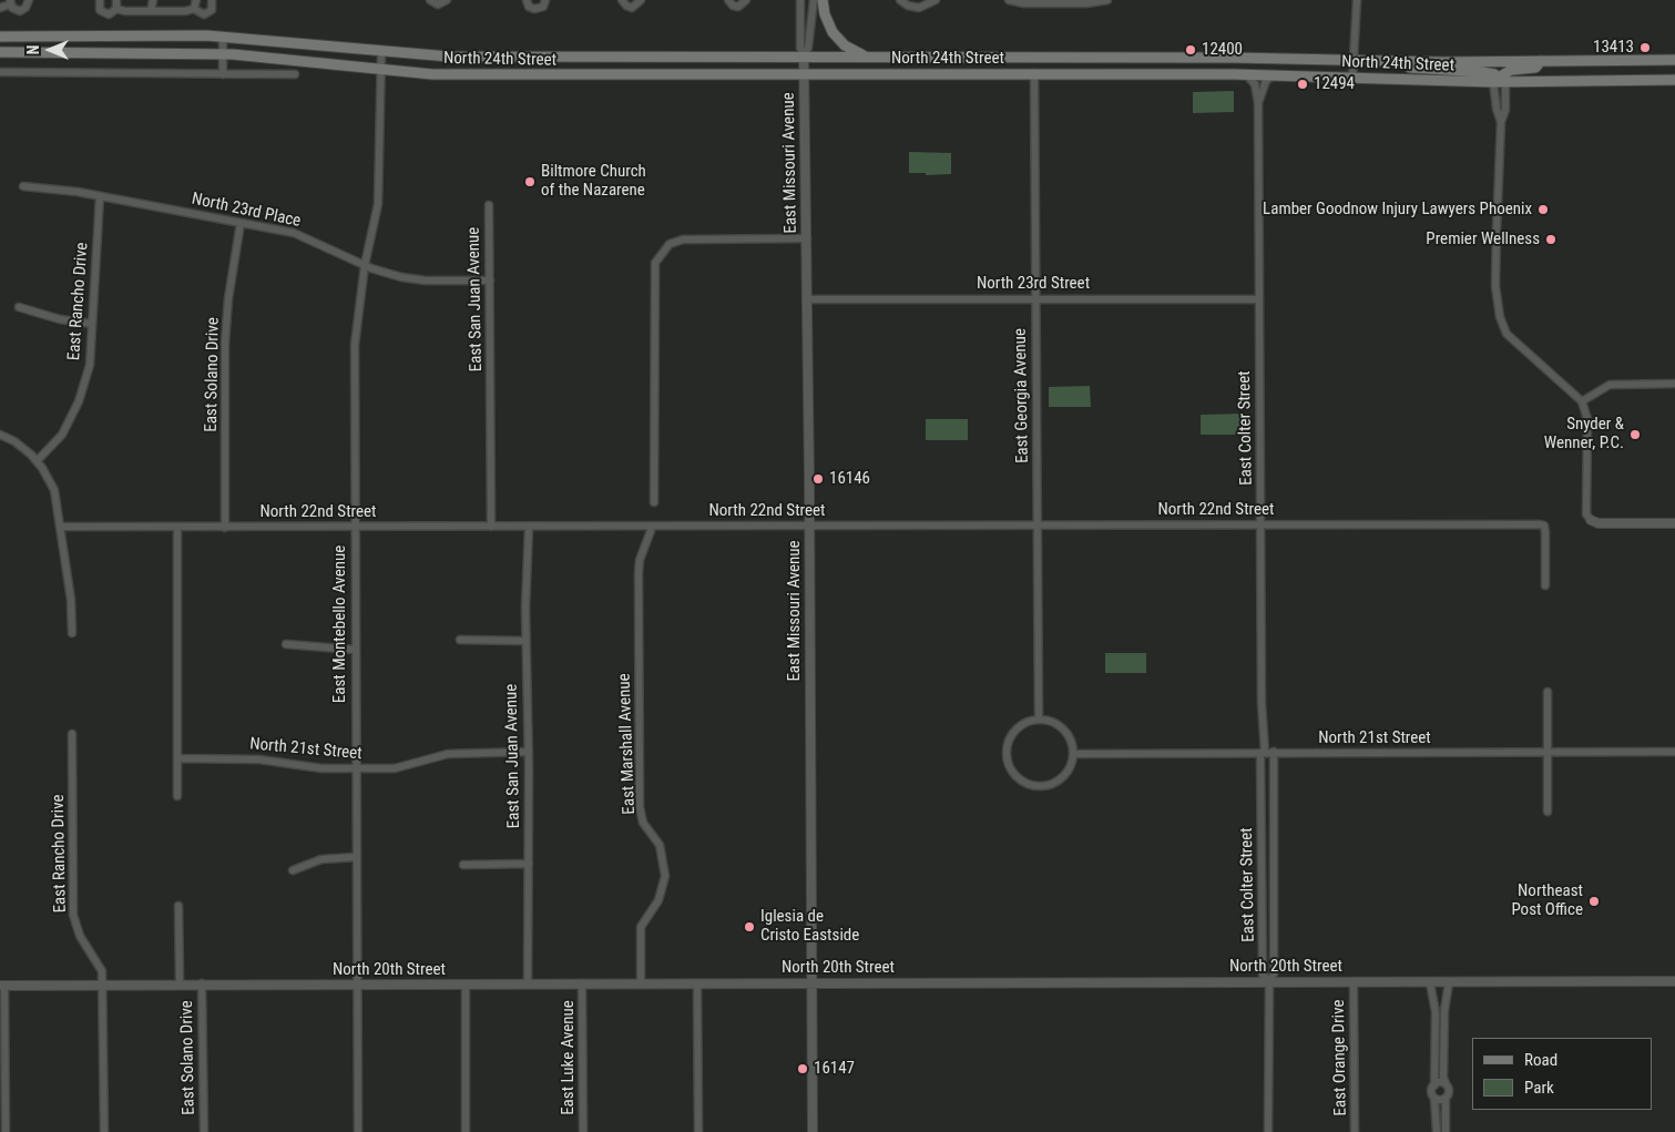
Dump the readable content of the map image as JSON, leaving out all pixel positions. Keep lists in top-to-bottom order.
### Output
{
  "streets": {
    "main road": ["North 24th Street"],
    "street": [
      "East Missouri Avenue",
      "North 23rd Place",
      "North 23rd Street",
      "East San Juan Avenue",
      "East Rancho Drive",
      "East Solano Drive",
      "East Georgia Avenue",
      "East Colter Street",
      "North 22nd Street",
      "East Montebello Avenue",
      "North 21st Street",
      "East Marshall Avenue",
      "North 20th Street",
      "East Luke Avenue",
      "East Orange Drive"
    ]
  },
  "crossings": [
    ["North 24th Street", "East Missouri Avenue"],
    ["North 24th Street", "East Georgia Avenue"],
    ["North 24th Street", "East Colter Street"],
    ["North 24th Street", "East Montebello Avenue"],
    ["East Missouri Avenue", "North 23rd Street"],
    ["East Missouri Avenue", "North 22nd Street"],
    ["East Missouri Avenue", "North 20th Street"],
    ["North 23rd Place", "East San Juan Avenue"],
    ["North 23rd Place", "East Rancho Drive"],
    ["North 23rd Place", "East Solano Drive"],
    ["North 23rd Place", "East Montebello Avenue"],
    ["North 23rd Street", "East Georgia Avenue"],
    ["North 23rd Street", "East Colter Street"],
    ["East San Juan Avenue", "North 22nd Street"],
    ["East San Juan Avenue", "North 21st Street"],
    ["East San Juan Avenue", "North 20th Street"],
    ["East Rancho Drive", "North 20th Street"],
    ["East Solano Drive", "North 22nd Street"],
    ["East Solano Drive", "North 20th Street"],
    ["East Georgia Avenue", "North 22nd Street"],
    ["East Georgia Avenue", "North 21st Street"],
    ["East Colter Street", "North 22nd Street"],
    ["East Colter Street", "North 21st Street"],
    ["East Colter Street", "North 20th Street"],
    ["North 22nd Street", "East Montebello Avenue"],
    ["North 22nd Street", "East Marshall Avenue"],
    ["East Montebello Avenue", "North 21st Street"],
    ["East Montebello Avenue", "North 20th Street"],
    ["East Marshall Avenue", "North 20th Street"],
    ["North 20th Street", "East Luke Avenue"],
    ["North 20th Street", "East Orange Drive"]
  ],
  "places": [
    "13413",
    "12400",
    "12494",
    "Biltmore Church of the Nazarene",
    "Lamber Goodnow Injury Lawyers Phoenix",
    "Premier Wellness",
    "Snyder & Wenner, P.C.",
    "16146",
    "Northeast Post Office",
    "Iglesia de Cristo Eastside",
    "16147"
  ],
  "legend": ["Road", "Park"],
  "north": "left"
}
